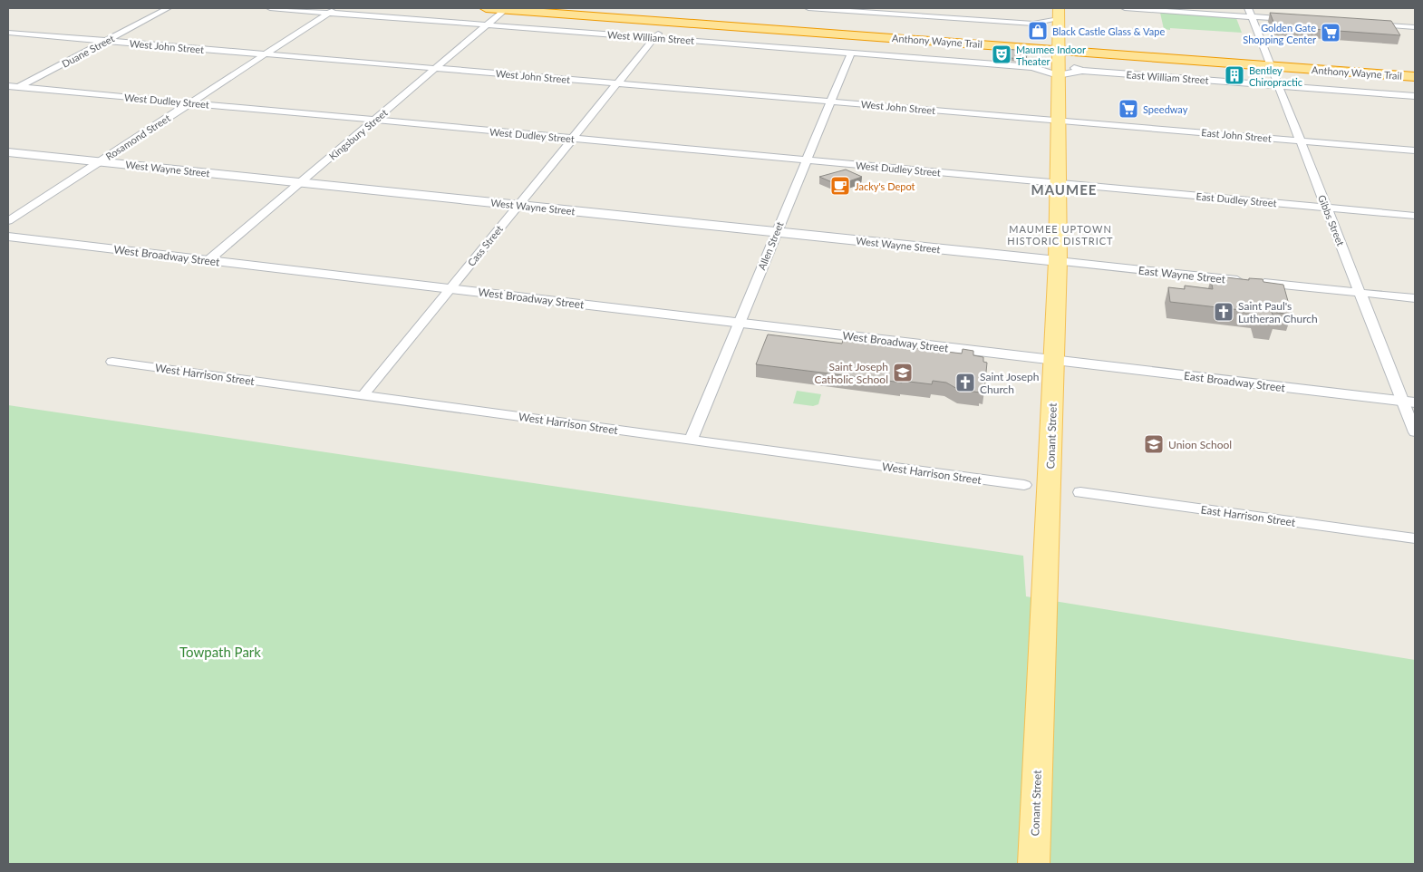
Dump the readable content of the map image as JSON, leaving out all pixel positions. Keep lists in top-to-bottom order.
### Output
{
  "streets": {
    "highway": ["Anthony Wayne Trail"],
    "main road": ["Conant Street"],
    "street": [
      "West William Street",
      "West John Street",
      "Duane Street",
      "East William Street",
      "West Dudley Street",
      "Kingsbury Street",
      "East John Street",
      "Rosamond Street",
      "West Wayne Street",
      "East Dudley Street",
      "Gibbs Street",
      "Cass Street",
      "Allen Street",
      "West Broadway Street",
      "East Wayne Street",
      "West Harrison Street",
      "East Broadway Street",
      "East Harrison Street"
    ]
  },
  "crossings": [
    ["West William Street", "Anthony Wayne Trail"],
    ["West William Street", "East William Street"],
    ["West William Street", "Kingsbury Street"],
    ["West William Street", "Rosamond Street"],
    ["West William Street", "Cass Street"],
    ["West William Street", "Allen Street"],
    ["West William Street", "Conant Street"],
    ["Anthony Wayne Trail", "East William Street"],
    ["Anthony Wayne Trail", "Kingsbury Street"],
    ["Anthony Wayne Trail", "Gibbs Street"],
    ["Anthony Wayne Trail", "Conant Street"],
    ["West John Street", "Duane Street"],
    ["West John Street", "Kingsbury Street"],
    ["West John Street", "East John Street"],
    ["West John Street", "Rosamond Street"],
    ["West John Street", "Cass Street"],
    ["West John Street", "Allen Street"],
    ["West John Street", "Conant Street"],
    ["Duane Street", "West Dudley Street"],
    ["East William Street", "Gibbs Street"],
    ["East William Street", "Conant Street"],
    ["West Dudley Street", "Kingsbury Street"],
    ["West Dudley Street", "Rosamond Street"],
    ["West Dudley Street", "East Dudley Street"],
    ["West Dudley Street", "Cass Street"],
    ["West Dudley Street", "Allen Street"],
    ["West Dudley Street", "Conant Street"],
    ["Kingsbury Street", "West Wayne Street"],
    ["Kingsbury Street", "West Broadway Street"],
    ["East John Street", "Gibbs Street"],
    ["East John Street", "Conant Street"],
    ["Rosamond Street", "West Wayne Street"],
    ["West Wayne Street", "Cass Street"],
    ["West Wayne Street", "Allen Street"],
    ["West Wayne Street", "East Wayne Street"],
    ["West Wayne Street", "Conant Street"],
    ["East Dudley Street", "Gibbs Street"],
    ["East Dudley Street", "Conant Street"],
    ["Gibbs Street", "East Wayne Street"],
    ["Gibbs Street", "East Broadway Street"],
    ["Cass Street", "West Broadway Street"],
    ["Cass Street", "West Harrison Street"],
    ["Allen Street", "West Broadway Street"],
    ["Allen Street", "West Harrison Street"],
    ["West Broadway Street", "East Broadway Street"],
    ["West Broadway Street", "Conant Street"],
    ["East Wayne Street", "Conant Street"],
    ["East Broadway Street", "Conant Street"]
  ],
  "districts": ["MAUMEE", "MAUMEE UPTOWN HISTORIC DISTRICT"],
  "parks": ["Towpath Park"],
  "places": {
    "shop": ["Black Castle Glass & Vape"],
    "supermarket": ["Golden Gate Shopping Center", "Speedway"],
    "theatre": ["Maumee Indoor Theater"],
    "building": ["Bentley Chiropractic"],
    "cafe": ["Jacky's Depot"],
    "church": ["Saint Paul's Lutheran Church", "Saint Joseph Church"],
    "school or university": ["Saint Joseph Catholic School", "Union School"]
  }
}
